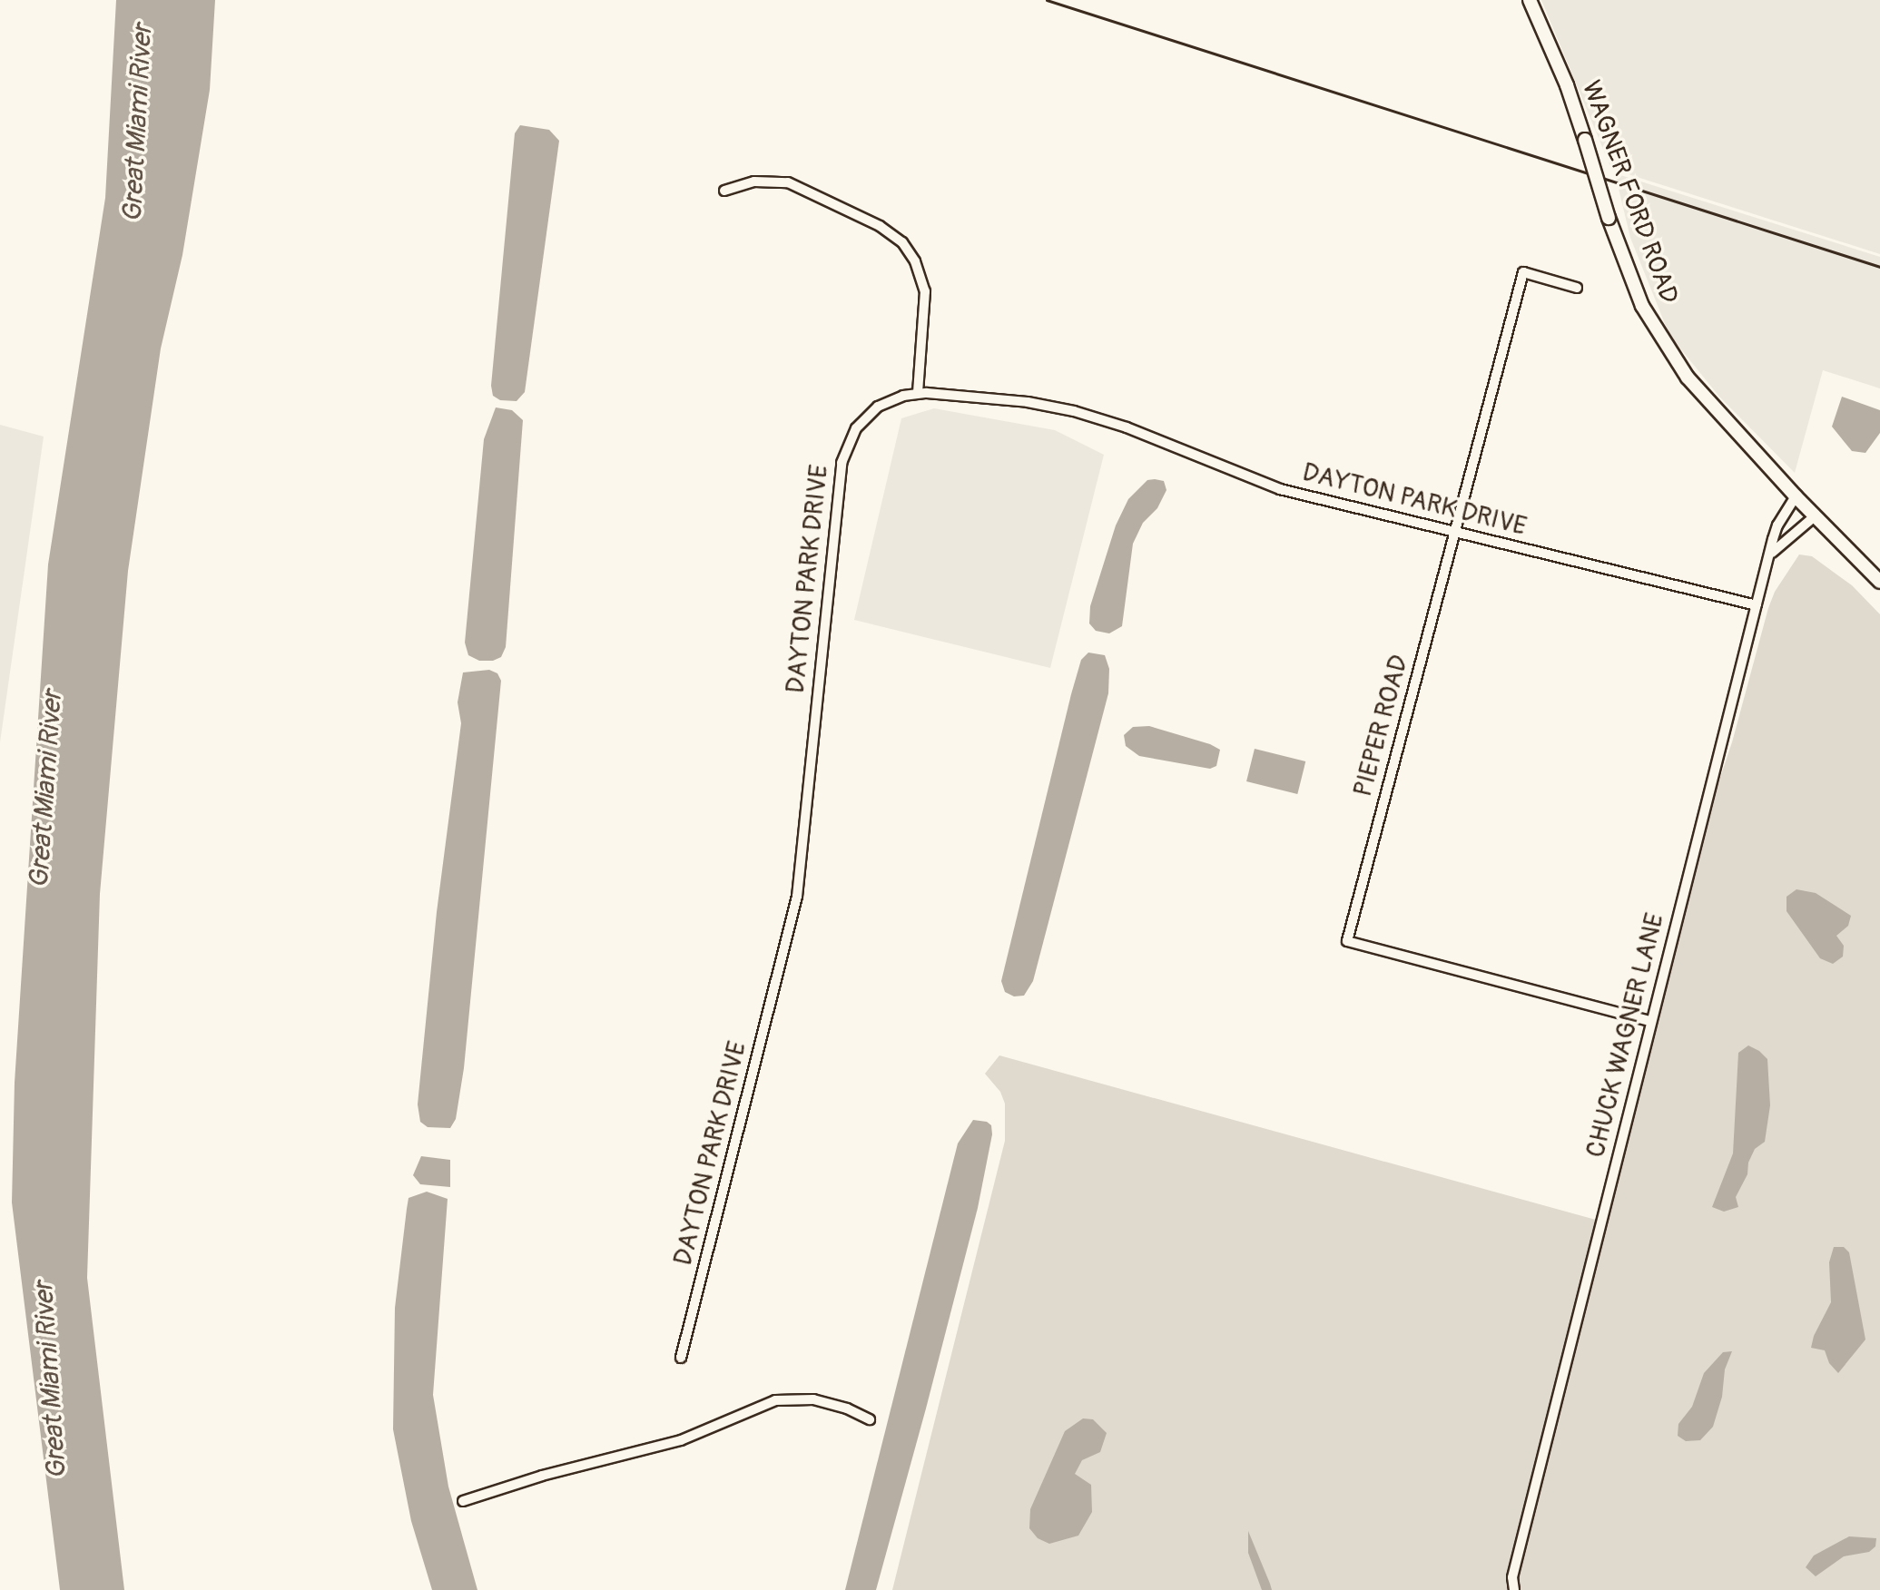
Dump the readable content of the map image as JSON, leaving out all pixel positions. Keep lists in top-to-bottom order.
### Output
{
  "streets": {
    "main road": ["WAGNER FORD ROAD"],
    "street": ["DAYTON PARK DRIVE", "PIEPER ROAD", "CHUCK WAGNER LANE"]
  },
  "crossings": [
    ["WAGNER FORD ROAD", "CHUCK WAGNER LANE"],
    ["DAYTON PARK DRIVE", "PIEPER ROAD"],
    ["DAYTON PARK DRIVE", "CHUCK WAGNER LANE"],
    ["PIEPER ROAD", "CHUCK WAGNER LANE"]
  ],
  "water": ["Great Miami River"]
}
